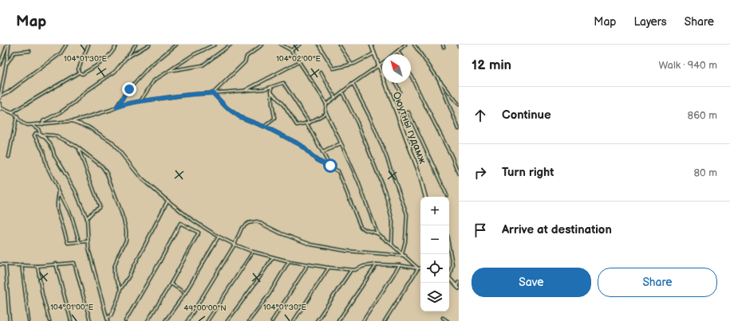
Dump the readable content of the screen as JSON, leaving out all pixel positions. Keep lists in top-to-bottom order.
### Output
{
  "streets": {
    "street": ["Оюутны гудамж"]
  },
  "north": "top left",
  "page": {
    "header": "Map",
    "nav": ["Map", "Layers", "Share"],
    "heading": ["12 min", "Walk · 940 m"],
    "list": [
      ["Continue", "860 m"],
      ["Turn right", "80 m"],
      "Arrive at destination"
    ],
    "map_buttons": ["+", "−"],
    "buttons": ["Save", "Share"]
  },
  "coordinates": [
    "104°01'30\"E",
    "104°02'00\"E",
    "104°01'00\"E",
    "49°00'00\"N"
  ]
}
